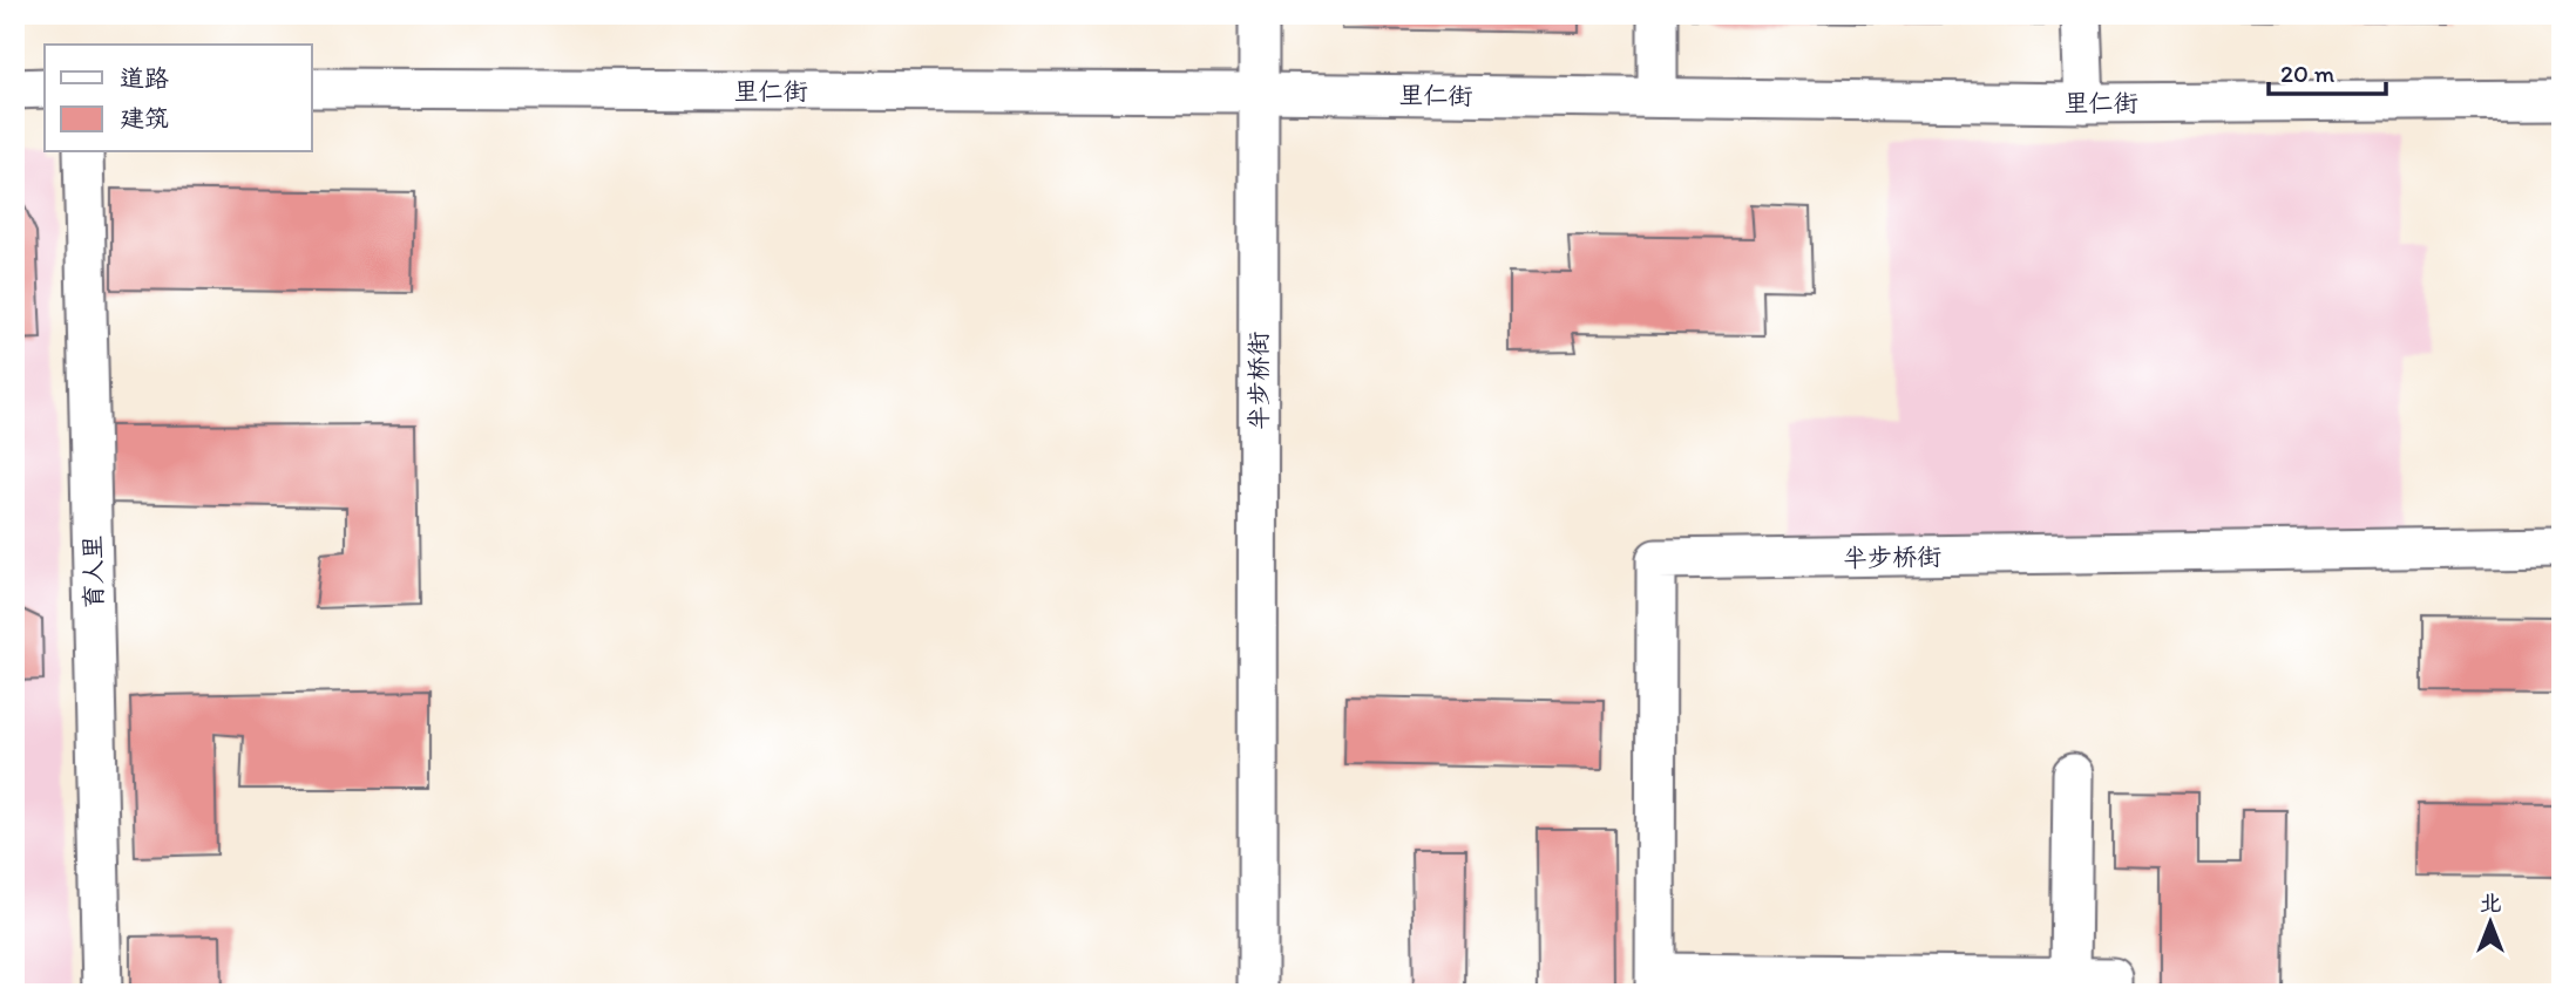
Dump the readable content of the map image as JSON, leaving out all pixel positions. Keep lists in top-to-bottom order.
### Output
{
  "streets": {
    "street": ["里仁街", "半步桥街", "育人里"]
  },
  "crossings": [
    ["里仁街", "半步桥街"]
  ],
  "legend": ["道路", "建筑"],
  "scale_bar": "20 m",
  "north": "top"
}
